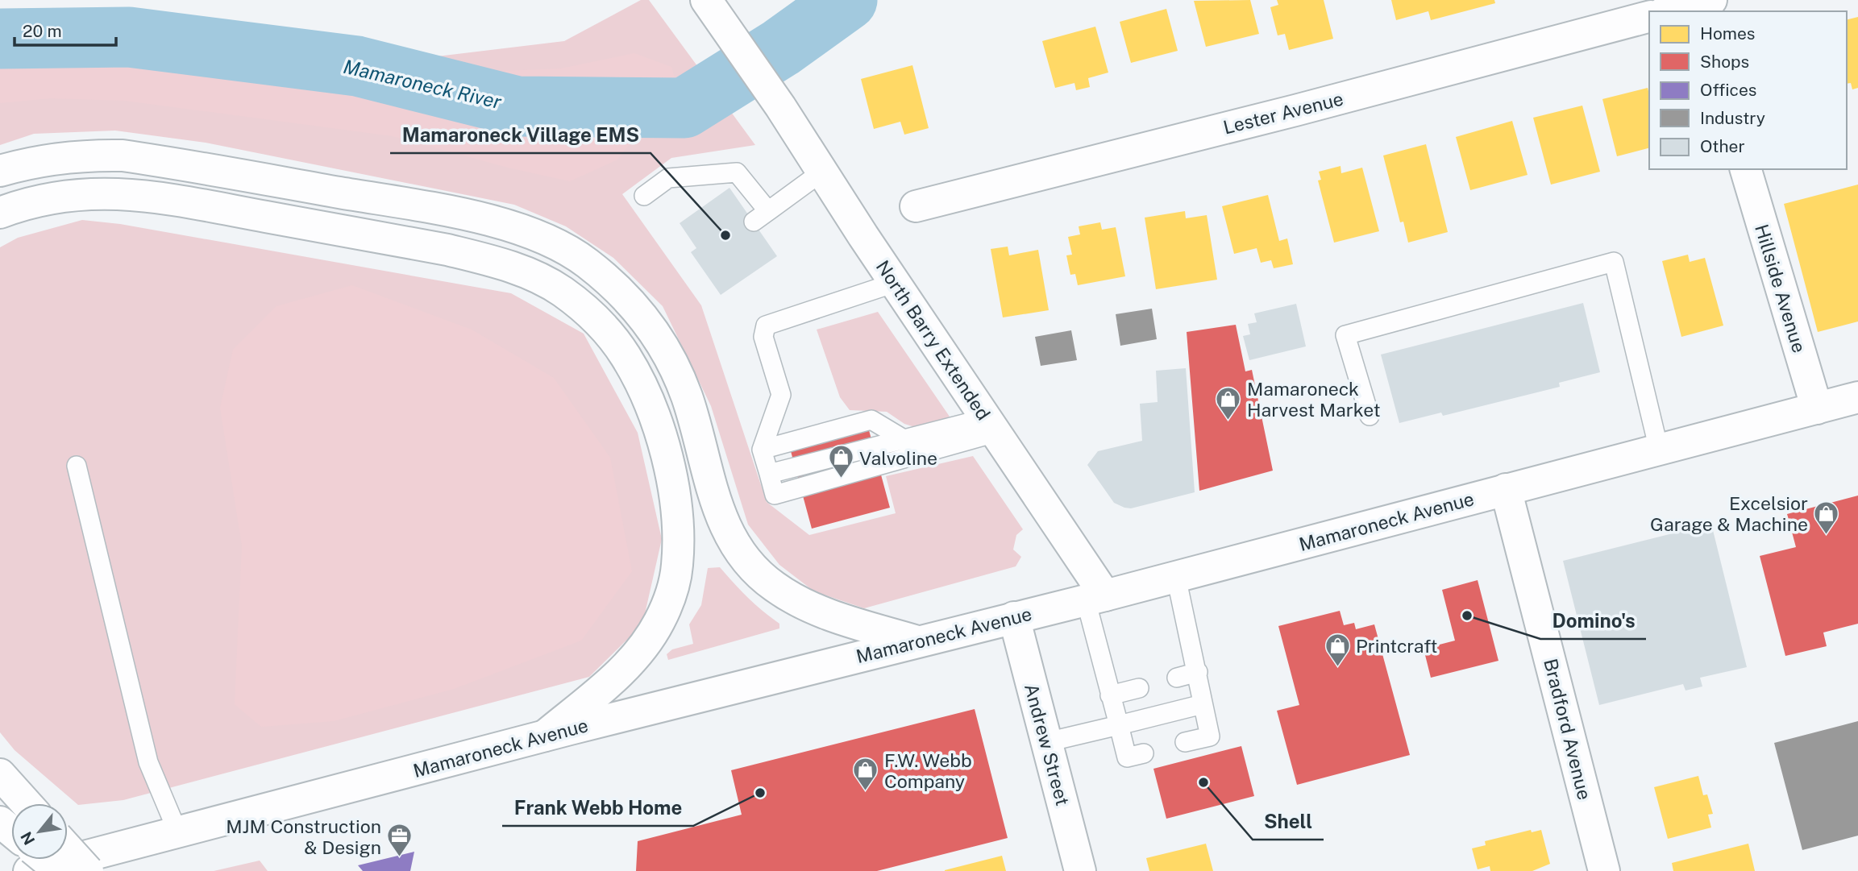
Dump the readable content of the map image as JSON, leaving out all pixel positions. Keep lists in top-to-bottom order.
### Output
{
  "streets": {
    "main road": [
      "Lester Avenue",
      "Hillside Avenue",
      "North Barry Extended",
      "Mamaroneck Avenue",
      "Bradford Avenue",
      "Andrew Street"
    ]
  },
  "crossings": [
    ["Hillside Avenue", "Mamaroneck Avenue"],
    ["North Barry Extended", "Mamaroneck Avenue"],
    ["Mamaroneck Avenue", "Bradford Avenue"],
    ["Mamaroneck Avenue", "Andrew Street"]
  ],
  "water": ["Mamaroneck River"],
  "places": {
    "other": [
      "Mamaroneck Village EMS",
      "Domino's",
      "Shell",
      "Frank Webb Home"
    ],
    "shop": [
      "Mamaroneck Harvest Market",
      "Valvoline",
      "Excelsior Garage & Machine",
      "Printcraft",
      "F.W. Webb Company"
    ],
    "office": ["MJM Construction & Design"]
  },
  "legend": [
    "Homes",
    "Shops",
    "Offices",
    "Industry",
    "Other"
  ],
  "scale_bar": "20 m",
  "north": "bottom left"
}
